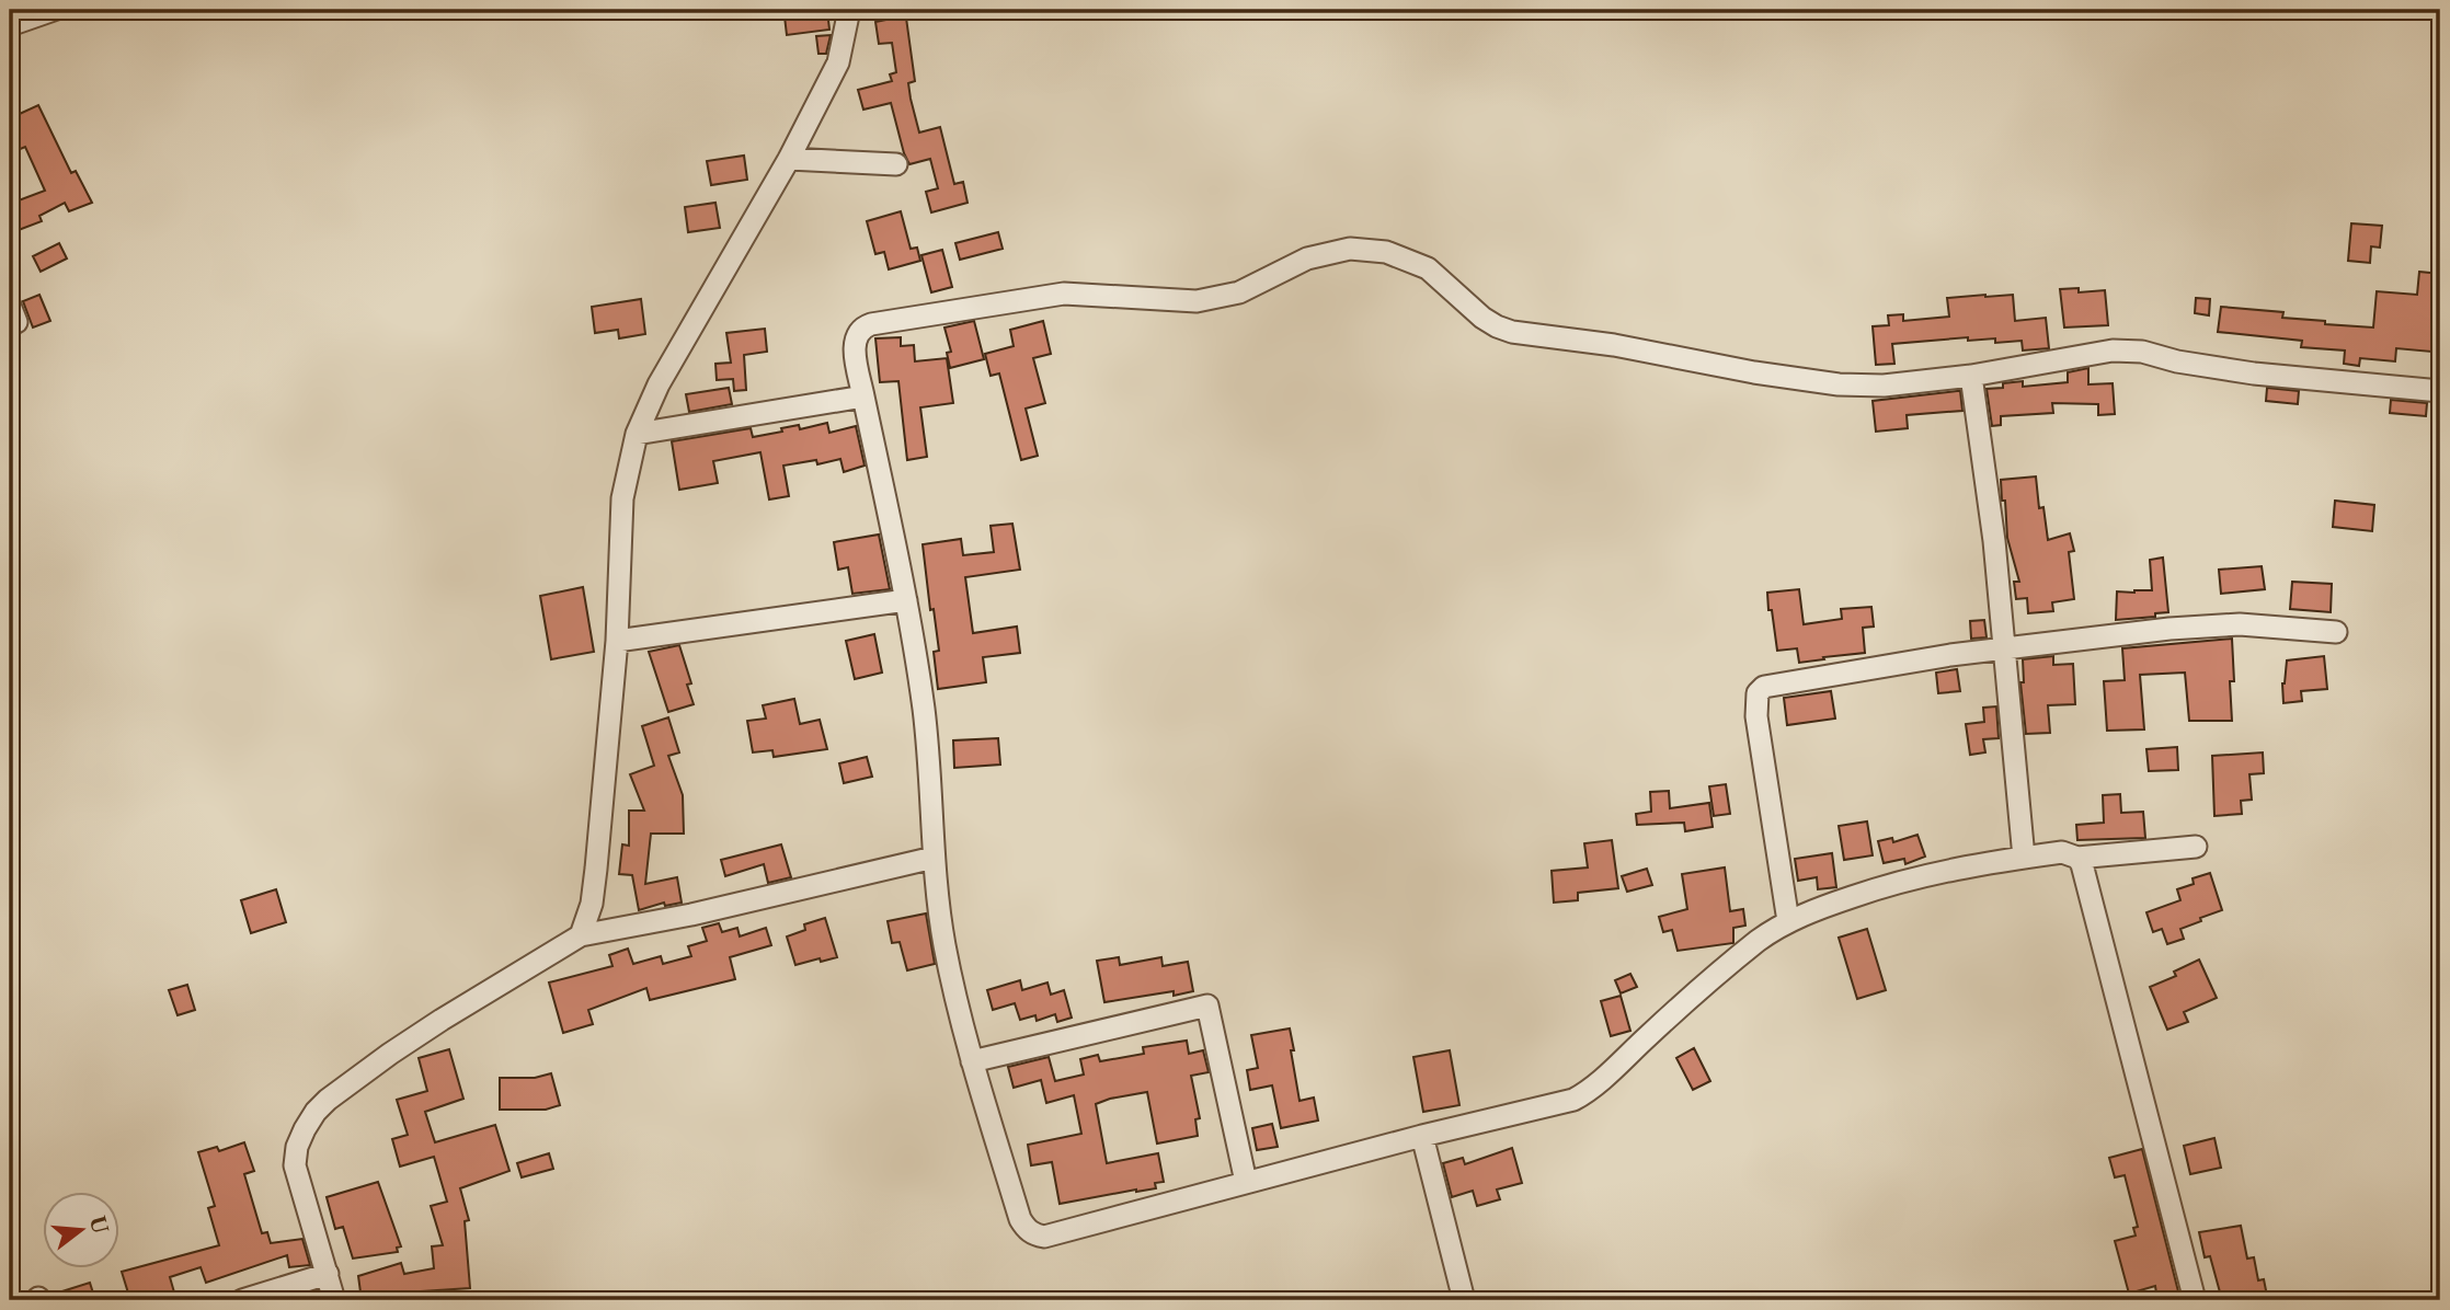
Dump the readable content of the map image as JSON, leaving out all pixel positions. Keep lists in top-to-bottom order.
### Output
{
  "north": "right"
}
